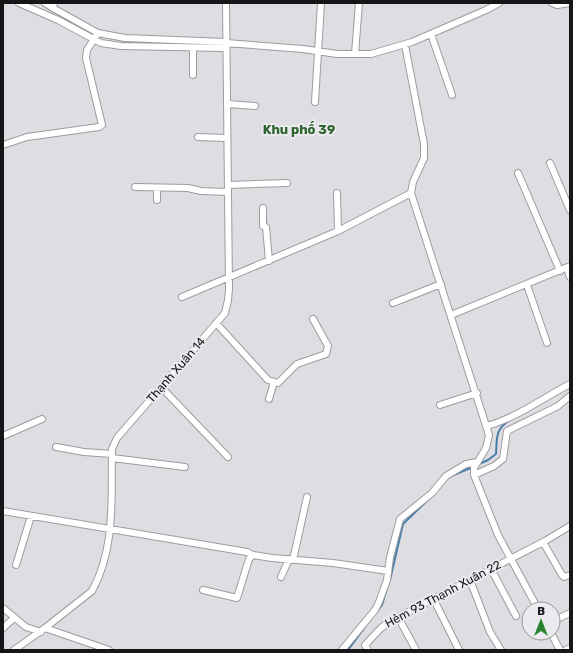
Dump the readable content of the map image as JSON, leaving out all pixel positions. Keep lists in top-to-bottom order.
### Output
{
  "streets": {
    "street": ["Thạnh Xuân 14", "Hẻm 93 Thạnh Xuân 22"]
  },
  "districts": ["Khu phố 39"],
  "north": "top"
}
